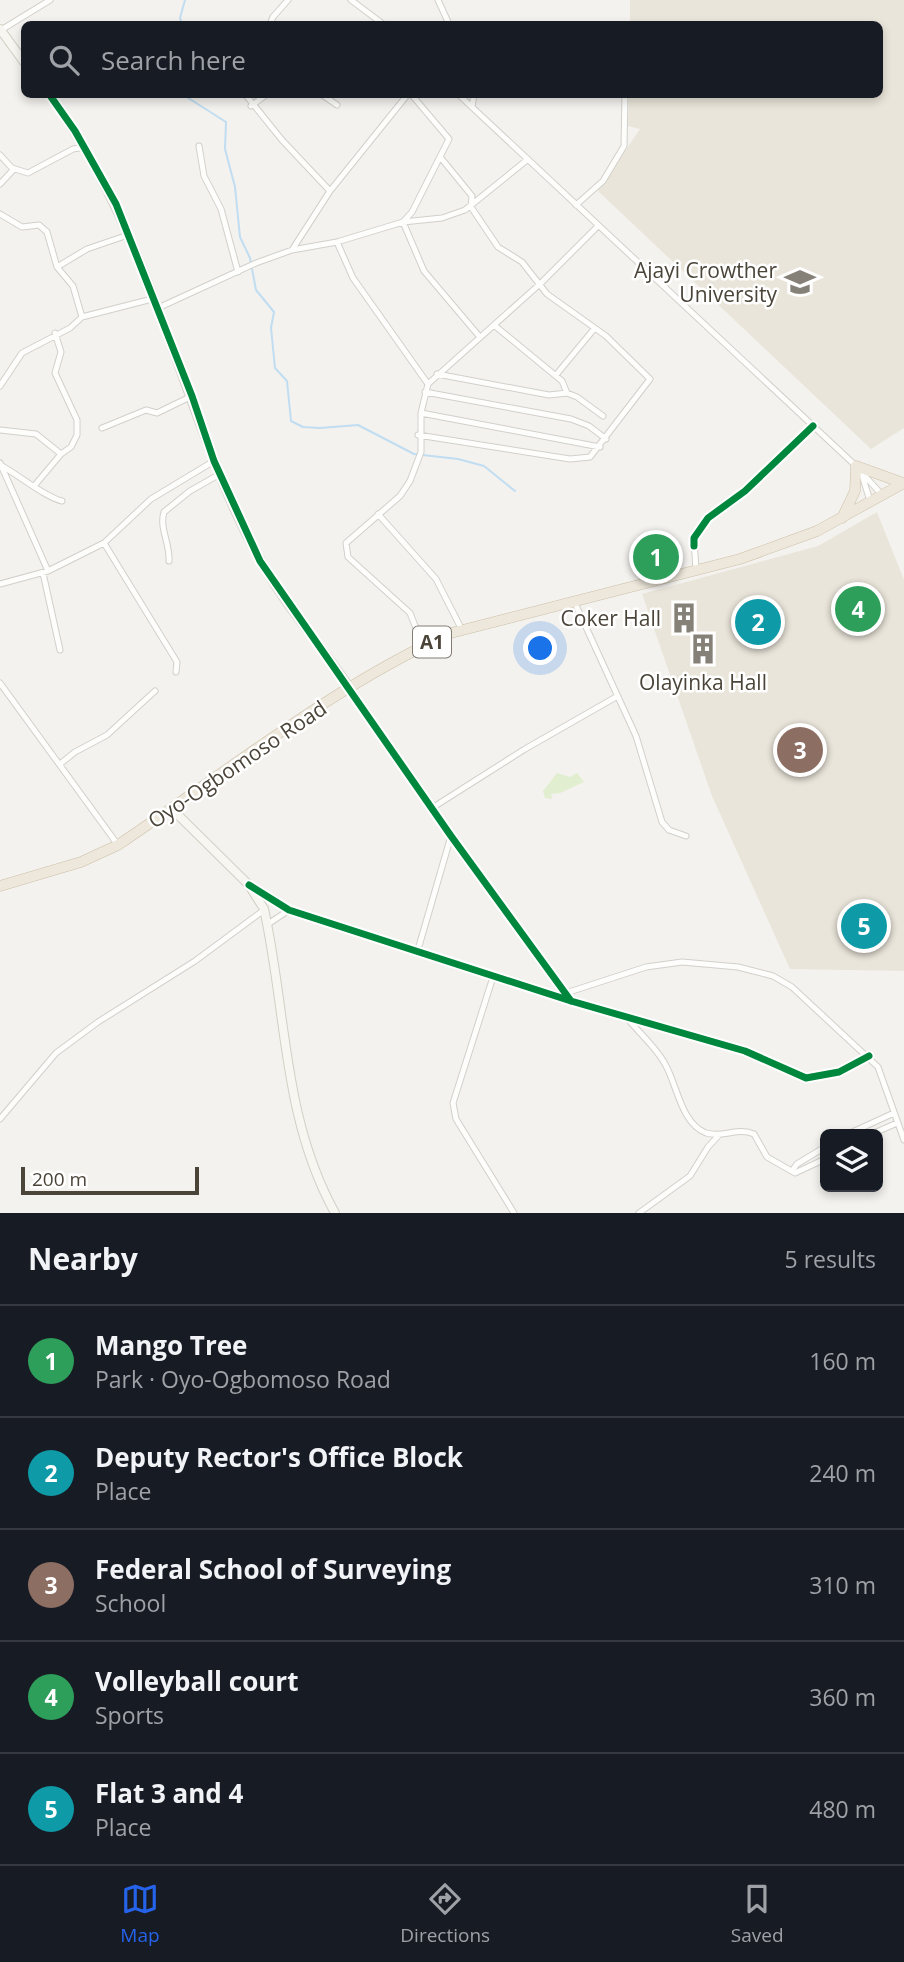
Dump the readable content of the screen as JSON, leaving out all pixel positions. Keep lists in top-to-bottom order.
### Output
{
  "streets": {
    "highway": ["A1", "Oyo-Ogbomoso Road"]
  },
  "places": {
    "school or university": ["Ajayi Crowther University"],
    "building": ["Coker Hall", "Olayinka Hall"]
  },
  "scale_bar": "200 m",
  "page": {
    "search": "Search here",
    "pins": [
      "1",
      "4",
      "2",
      "3",
      "5"
    ],
    "scale": "200 m",
    "heading": ["Nearby", "5 results"],
    "list": [
      {
        "mark": "1",
        "name": "Mango Tree",
        "note": "Park · Oyo-Ogbomoso Road",
        "value": "160 m"
      },
      {
        "mark": "2",
        "name": "Deputy Rector's Office Block",
        "note": "Place",
        "value": "240 m"
      },
      {
        "mark": "3",
        "name": "Federal School of Surveying",
        "note": "School",
        "value": "310 m"
      },
      {
        "mark": "4",
        "name": "Volleyball court",
        "note": "Sports",
        "value": "360 m"
      },
      {
        "mark": "5",
        "name": "Flat 3 and 4",
        "note": "Place",
        "value": "480 m"
      }
    ],
    "nav": ["Map", "Directions", "Saved"]
  }
}
